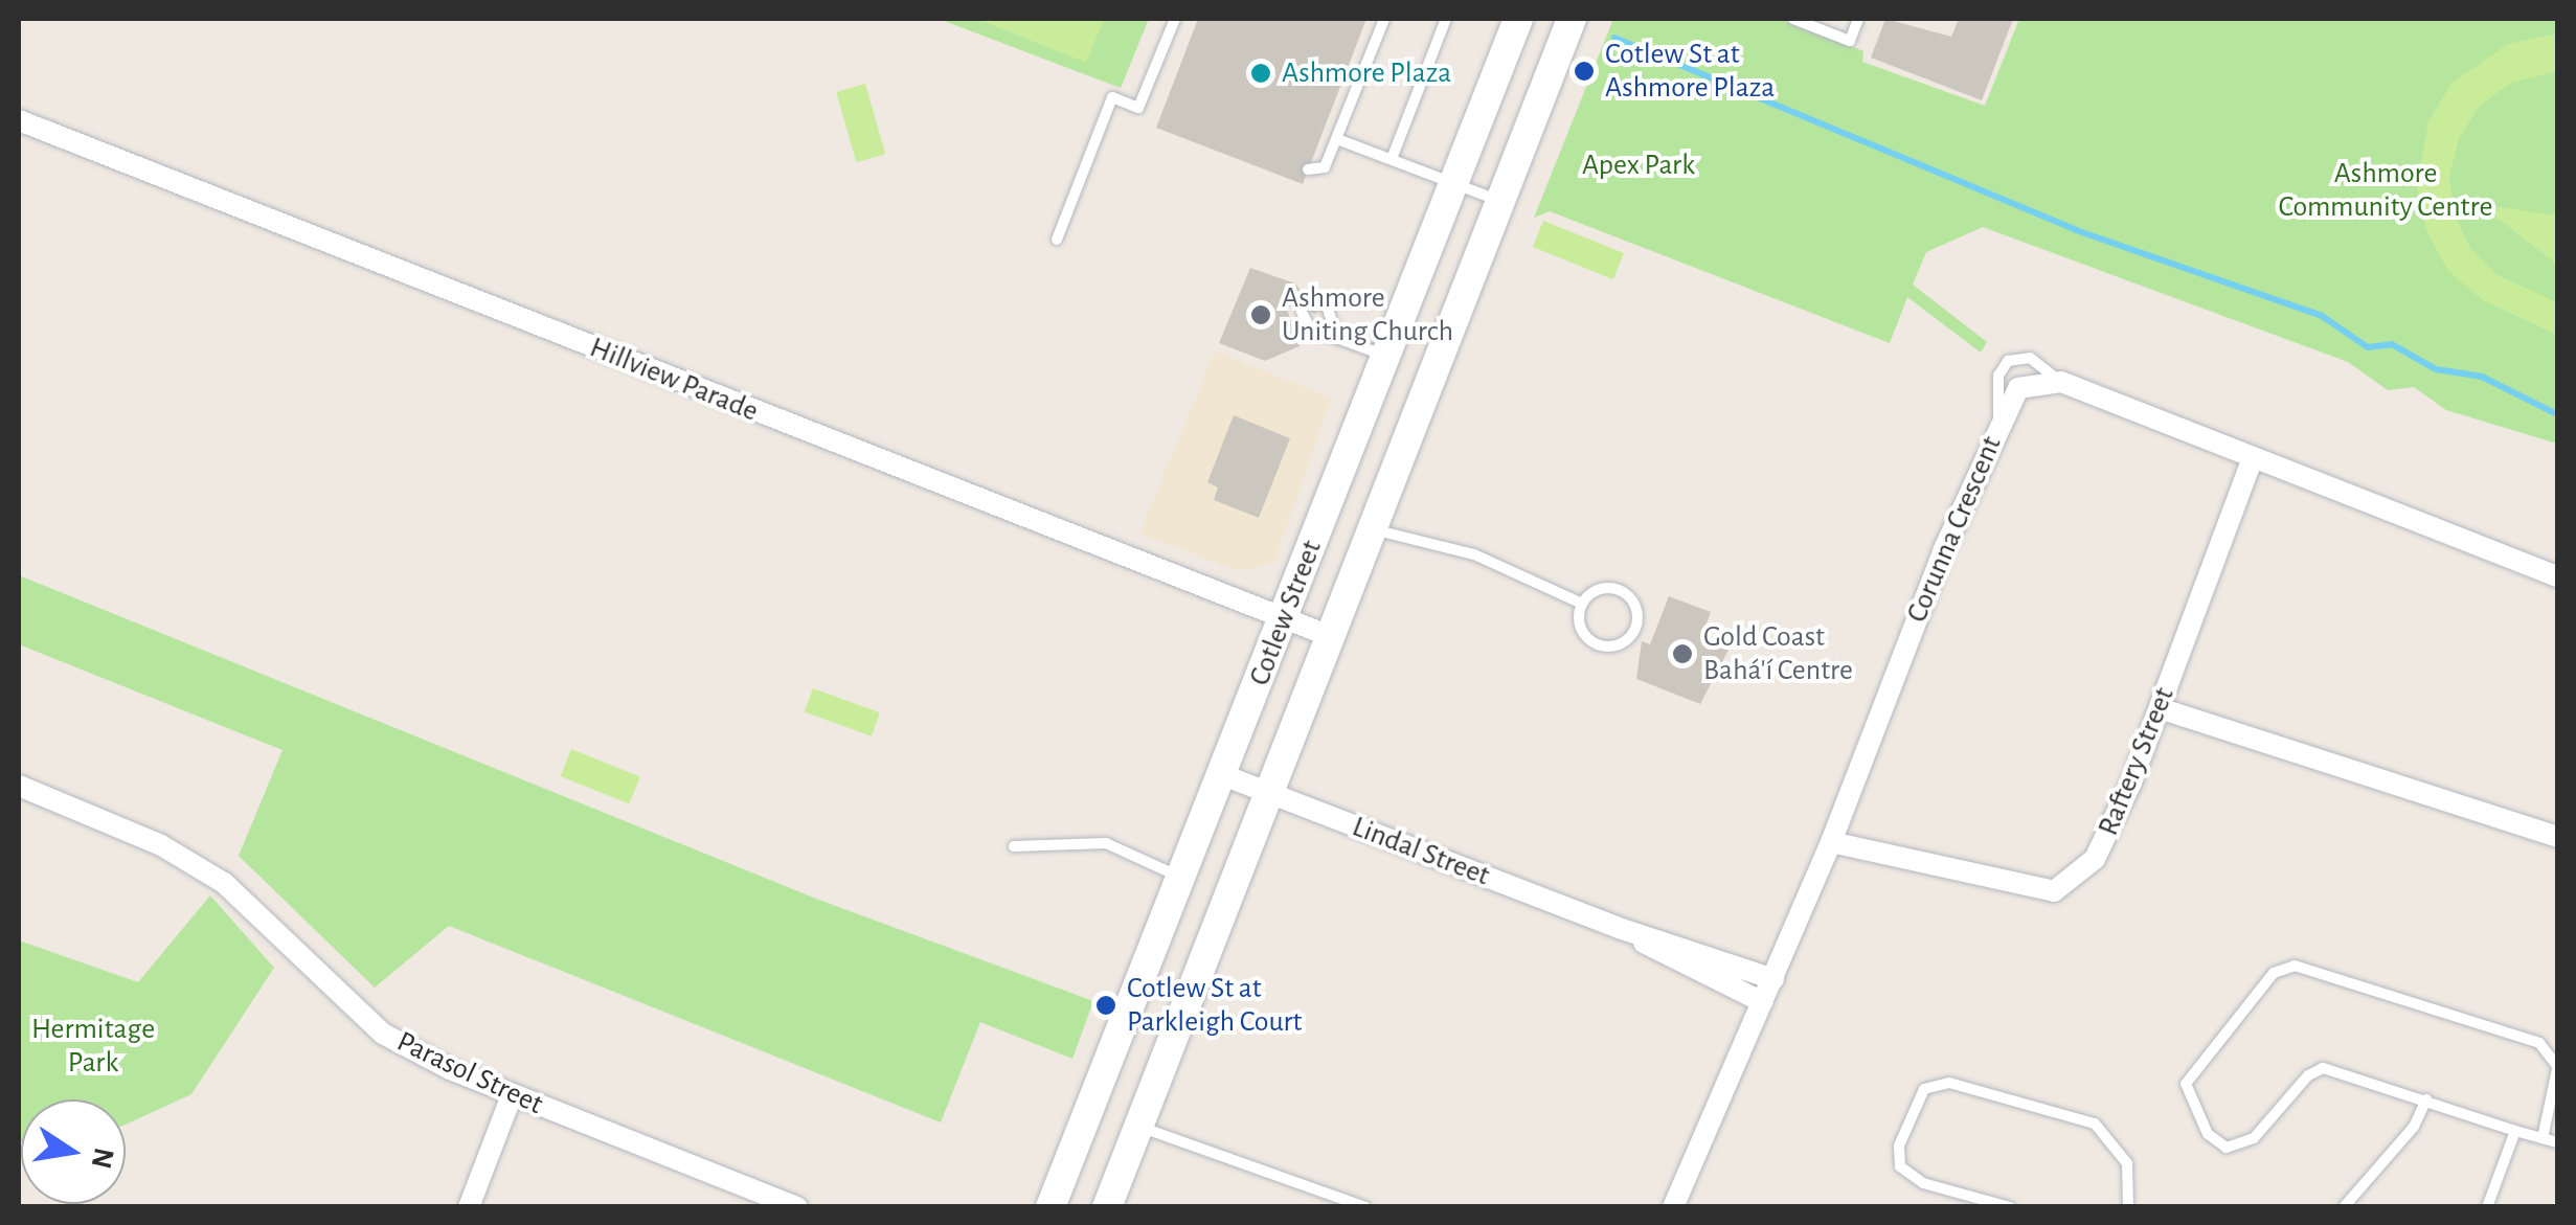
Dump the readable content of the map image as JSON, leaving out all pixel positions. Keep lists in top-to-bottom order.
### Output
{
  "streets": {
    "main road": ["Cotlew Street"],
    "street": [
      "Hillview Parade",
      "Corunna Crescent",
      "Raftery Street",
      "Lindal Street",
      "Parasol Street"
    ]
  },
  "crossings": [
    ["Hillview Parade", "Cotlew Street"],
    ["Corunna Crescent", "Raftery Street"],
    ["Corunna Crescent", "Lindal Street"],
    ["Cotlew Street", "Lindal Street"]
  ],
  "parks": ["Apex Park", "Ashmore Community Centre", "Hermitage Park"],
  "places": [
    "Cotlew St at Ashmore Plaza",
    "Ashmore Plaza",
    "Ashmore Uniting Church",
    "Gold Coast Bahá'í Centre",
    "Cotlew St at Parkleigh Court"
  ],
  "north": "right"
}
